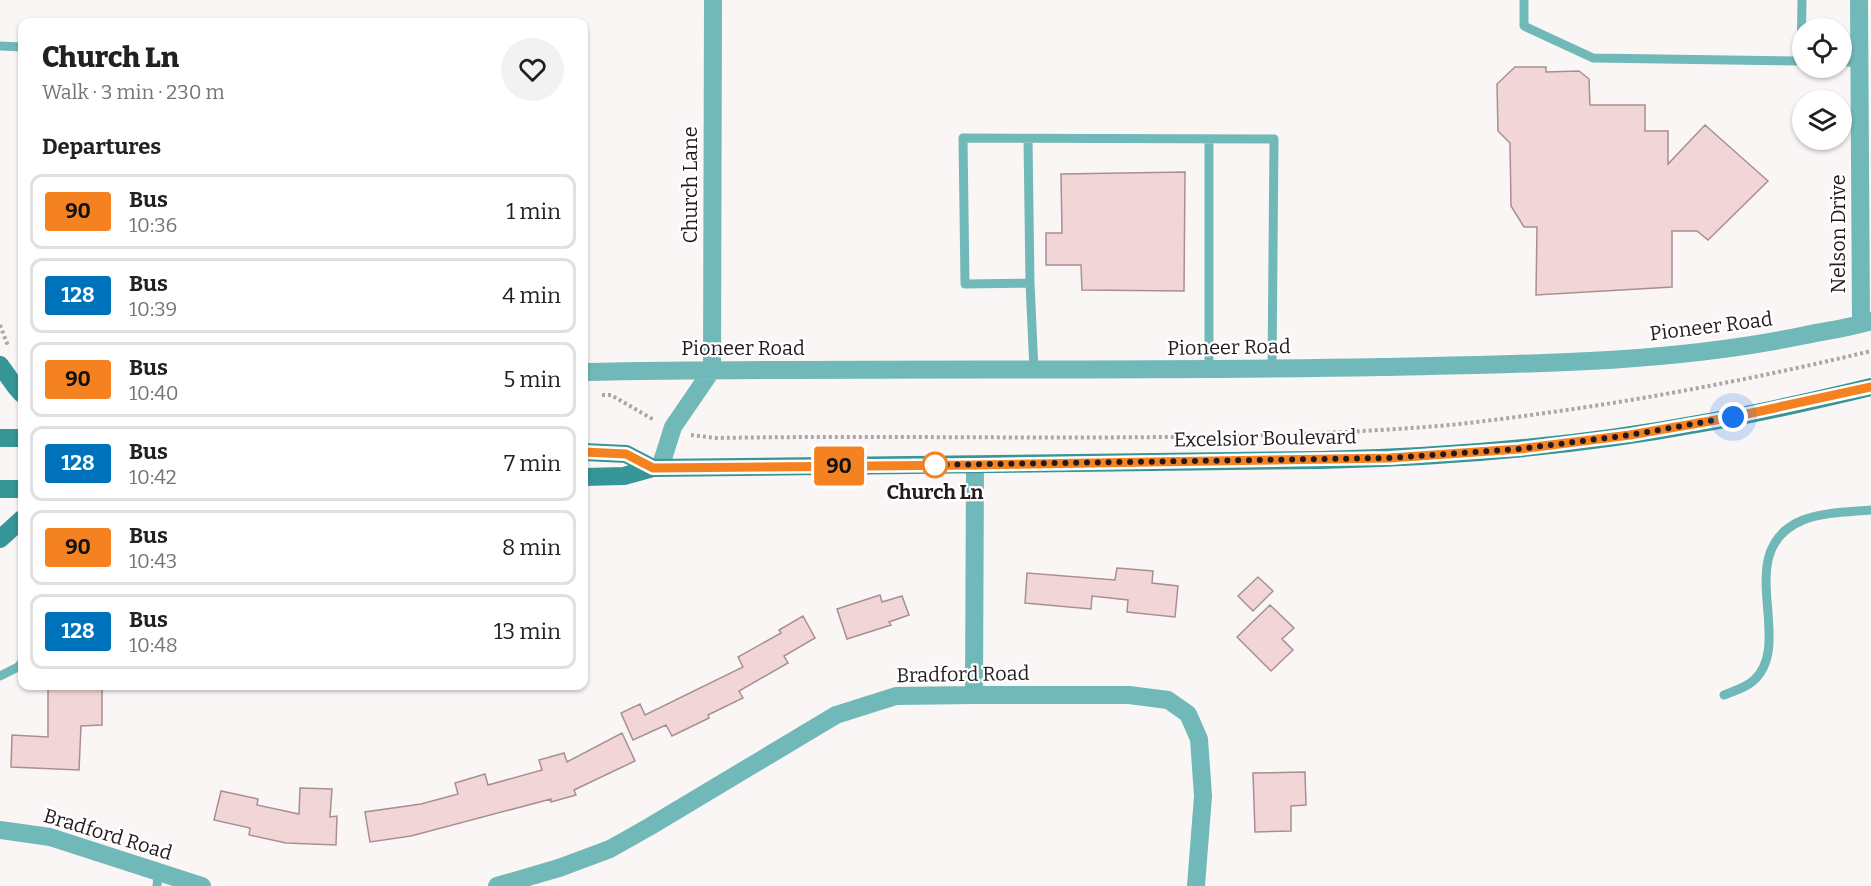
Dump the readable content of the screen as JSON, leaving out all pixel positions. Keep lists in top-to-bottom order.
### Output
{
  "streets": {
    "main road": ["Excelsior Boulevard"],
    "street": [
      "Church Lane",
      "Nelson Drive",
      "Pioneer Road",
      "Bradford Road"
    ]
  },
  "crossings": [
    ["Church Lane", "Pioneer Road"],
    ["Nelson Drive", "Pioneer Road"]
  ],
  "places": ["Church Ln"],
  "lines": ["bus line 90"],
  "page": {
    "on_map": "90",
    "heading": [
      ["Church Ln", "Walk · 3 min · 230 m"],
      "Departures"
    ],
    "list": [
      {
        "mark": "90",
        "name": "Bus",
        "note": "10:36",
        "value": "1 min"
      },
      {
        "mark": "128",
        "name": "Bus",
        "note": "10:39",
        "value": "4 min"
      },
      {
        "mark": "90",
        "name": "Bus",
        "note": "10:40",
        "value": "5 min"
      },
      {
        "mark": "128",
        "name": "Bus",
        "note": "10:42",
        "value": "7 min"
      },
      {
        "mark": "90",
        "name": "Bus",
        "note": "10:43",
        "value": "8 min"
      },
      {
        "mark": "128",
        "name": "Bus",
        "note": "10:48",
        "value": "13 min"
      }
    ]
  }
}
